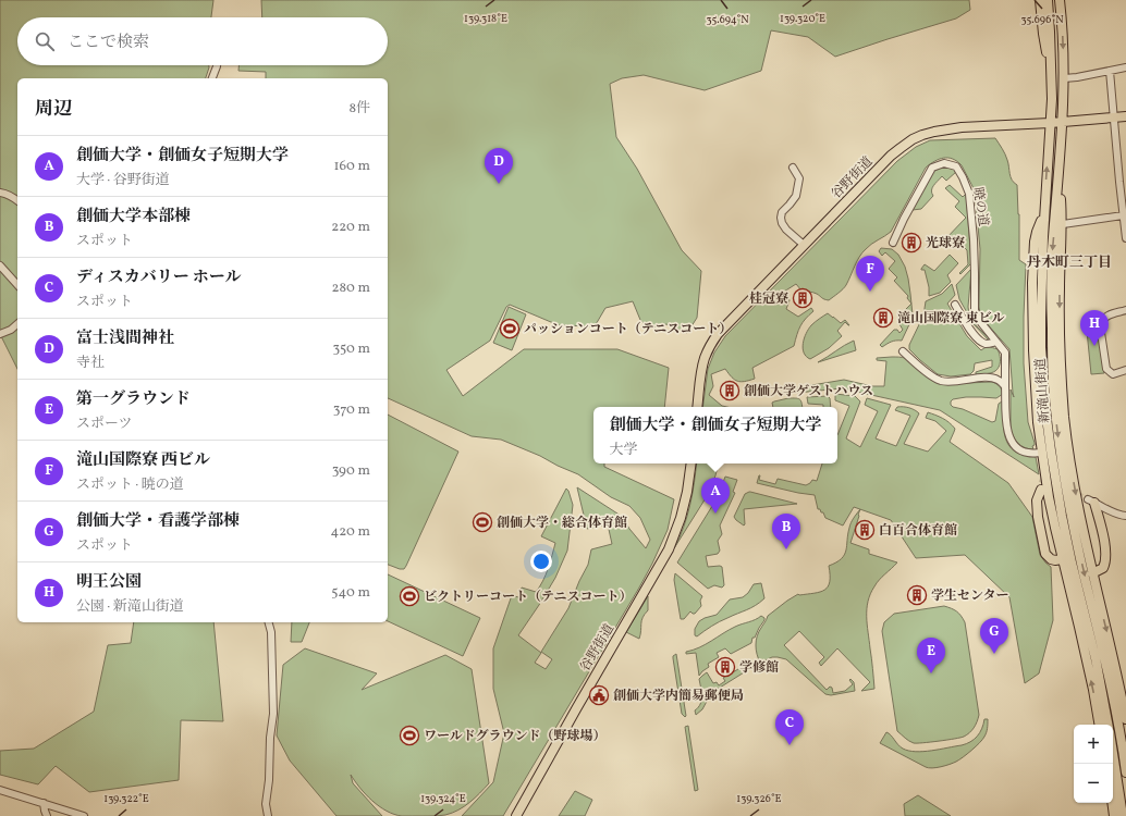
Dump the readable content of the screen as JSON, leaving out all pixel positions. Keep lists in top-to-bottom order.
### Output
{
  "streets": {
    "main road": ["谷野街道", "新滝山街道"],
    "street": ["暁の道"]
  },
  "crossings": [
    ["谷野街道", "新滝山街道"]
  ],
  "districts": ["丹木町三丁目"],
  "places": {
    "building": [
      "光球寮",
      "桂冠寮",
      "滝山国際寮 東ビル",
      "創価大学ゲストハウス",
      "白百合体育館",
      "学生センター",
      "学修館"
    ],
    "sports": [
      "パッションコート（テニスコート）",
      "創価大学・総合体育館",
      "ビクトリーコート（テニスコート）",
      "ワールドグラウンド（野球場）"
    ],
    "public building": ["創価大学内簡易郵便局"]
  },
  "page": {
    "search": "ここで検索",
    "heading": ["周辺", "8件"],
    "list": [
      {
        "mark": "A",
        "name": "創価大学・創価女子短期大学",
        "note": "大学 · 谷野街道",
        "value": "160 m"
      },
      {
        "mark": "B",
        "name": "創価大学本部棟",
        "note": "スポット",
        "value": "220 m"
      },
      {
        "mark": "C",
        "name": "ディスカバリー ホール",
        "note": "スポット",
        "value": "280 m"
      },
      {
        "mark": "D",
        "name": "富士浅間神社",
        "note": "寺社",
        "value": "350 m"
      },
      {
        "mark": "E",
        "name": "第一グラウンド",
        "note": "スポーツ",
        "value": "370 m"
      },
      {
        "mark": "F",
        "name": "滝山国際寮 西ビル",
        "note": "スポット · 暁の道",
        "value": "390 m"
      },
      {
        "mark": "G",
        "name": "創価大学・看護学部棟",
        "note": "スポット",
        "value": "420 m"
      },
      {
        "mark": "H",
        "name": "明王公園",
        "note": "公園 · 新滝山街道",
        "value": "540 m"
      }
    ],
    "pins": [
      "D",
      "F",
      "H",
      "A",
      "B",
      "G",
      "E",
      "C"
    ],
    "popup": ["創価大学・創価女子短期大学", "大学"],
    "map_buttons": ["+", "−"]
  },
  "coordinates": [
    "139.318°E",
    "139.320°E",
    "35.694°N",
    "35.696°N",
    "139.322°E",
    "139.324°E",
    "139.326°E"
  ]
}
